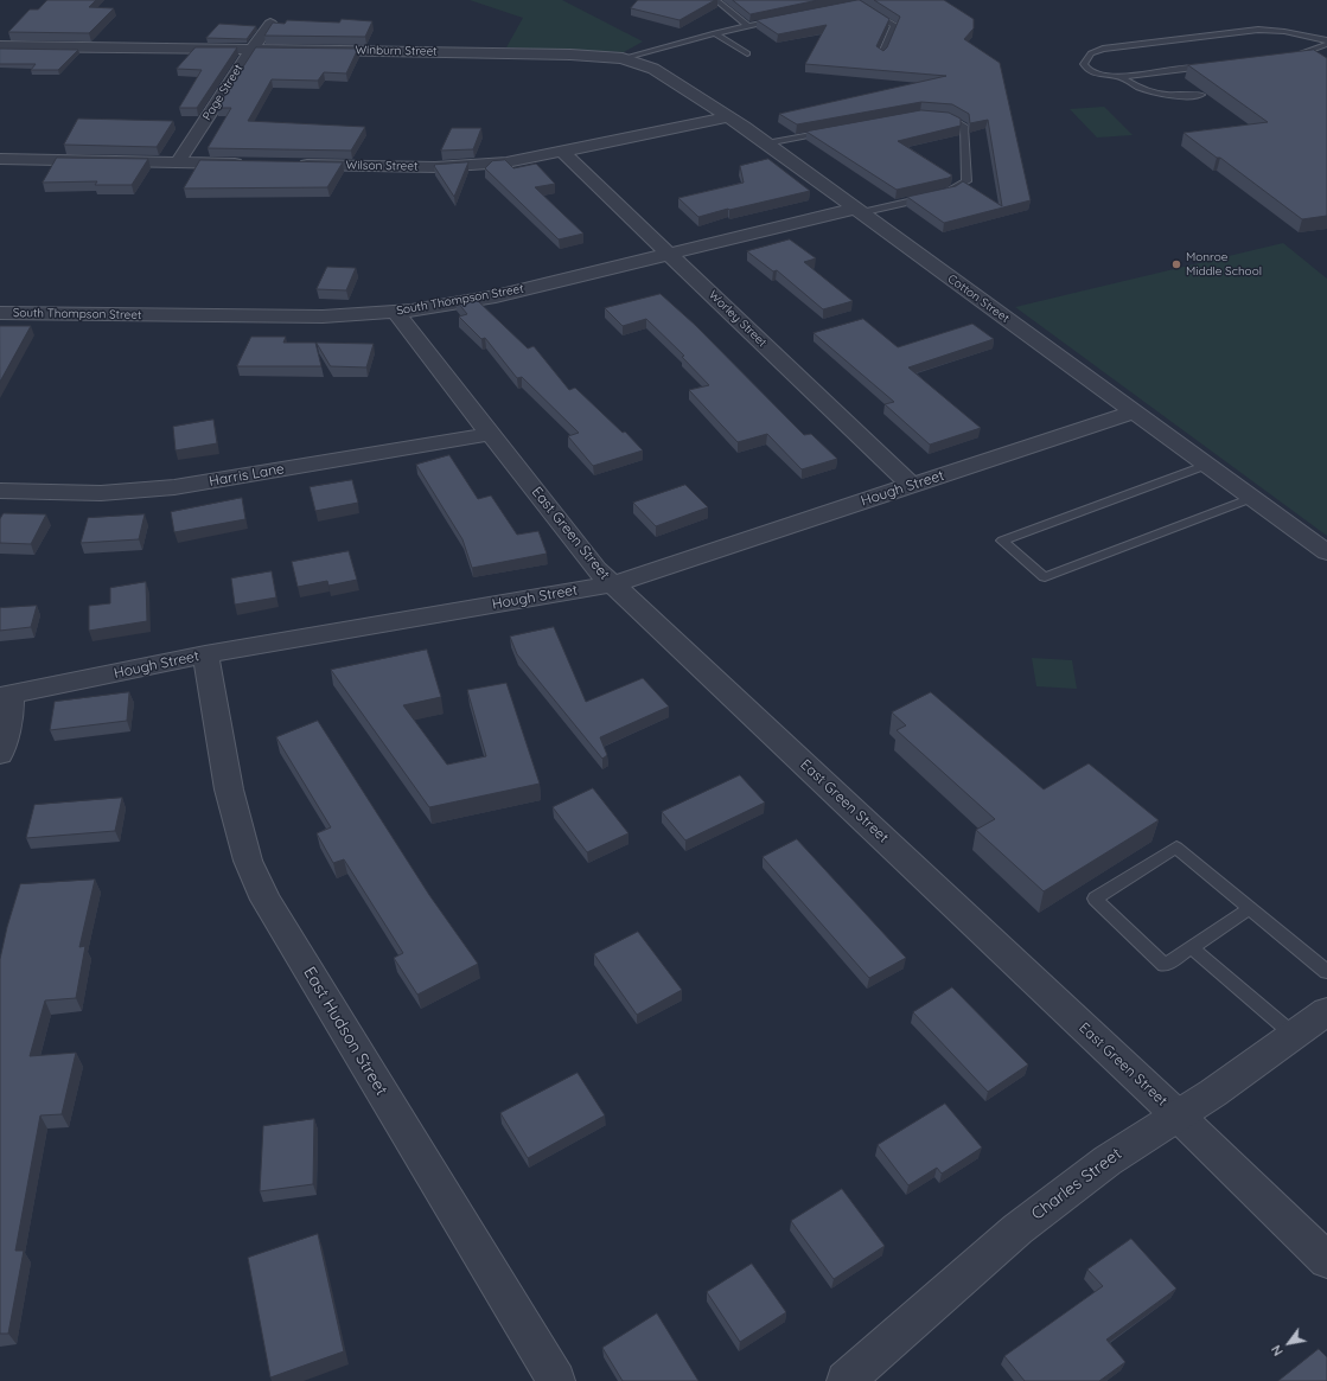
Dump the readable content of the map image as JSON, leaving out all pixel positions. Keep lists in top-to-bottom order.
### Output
{
  "streets": {
    "street": [
      "Winburn Street",
      "Page Street",
      "Wilson Street",
      "Cotton Street",
      "South Thompson Street",
      "Worley Street",
      "Harris Lane",
      "Hough Street",
      "East Green Street",
      "East Hudson Street",
      "Charles Street"
    ]
  },
  "crossings": [
    ["Winburn Street", "Page Street"],
    ["Winburn Street", "Cotton Street"],
    ["Wilson Street", "Cotton Street"],
    ["Wilson Street", "Worley Street"],
    ["Cotton Street", "South Thompson Street"],
    ["Cotton Street", "Hough Street"],
    ["South Thompson Street", "Worley Street"],
    ["South Thompson Street", "East Green Street"],
    ["Worley Street", "Hough Street"],
    ["Harris Lane", "East Green Street"],
    ["Hough Street", "East Green Street"],
    ["Hough Street", "East Hudson Street"],
    ["East Green Street", "Charles Street"]
  ],
  "places": ["Monroe Middle School"],
  "north": "bottom left"
}
